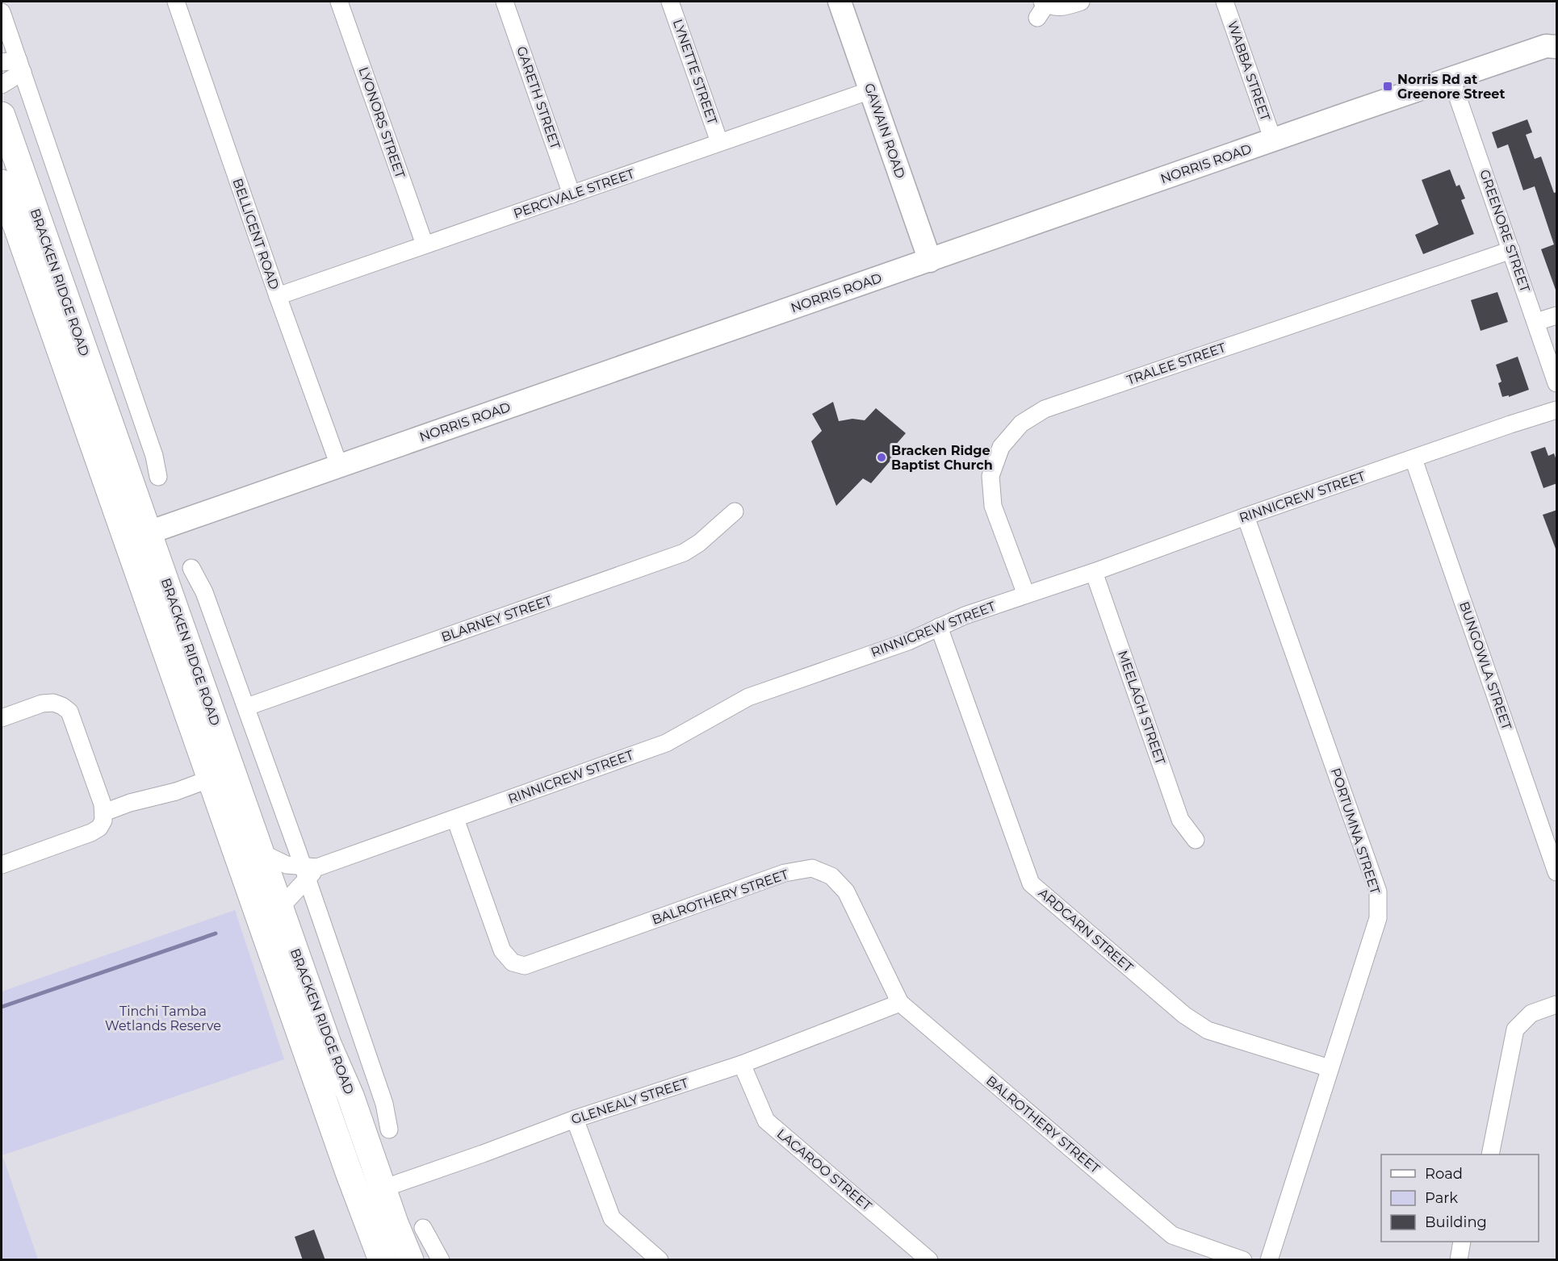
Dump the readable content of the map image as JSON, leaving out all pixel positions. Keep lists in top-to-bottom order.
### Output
{
  "streets": {
    "main road": ["GAWAIN ROAD", "NORRIS ROAD", "BRACKEN RIDGE ROAD"],
    "street": [
      "WABBA STREET",
      "LYNETTE STREET",
      "GARETH STREET",
      "LYONORS STREET",
      "PERCIVALE STREET",
      "GREENORE STREET",
      "BELLICENT ROAD",
      "TRALEE STREET",
      "RINNICREW STREET",
      "BLARNEY STREET",
      "BUNGOWLA STREET",
      "MEELAGH STREET",
      "PORTUMNA STREET",
      "BALROTHERY STREET",
      "ARDCARN STREET",
      "GLENEALY STREET",
      "LACAROO STREET"
    ]
  },
  "crossings": [
    ["WABBA STREET", "NORRIS ROAD"],
    ["LYNETTE STREET", "PERCIVALE STREET"],
    ["GARETH STREET", "PERCIVALE STREET"],
    ["LYONORS STREET", "PERCIVALE STREET"],
    ["GAWAIN ROAD", "NORRIS ROAD"],
    ["GAWAIN ROAD", "PERCIVALE STREET"],
    ["NORRIS ROAD", "GREENORE STREET"],
    ["NORRIS ROAD", "BELLICENT ROAD"],
    ["NORRIS ROAD", "BRACKEN RIDGE ROAD"],
    ["PERCIVALE STREET", "BELLICENT ROAD"],
    ["GREENORE STREET", "TRALEE STREET"],
    ["BRACKEN RIDGE ROAD", "RINNICREW STREET"],
    ["BRACKEN RIDGE ROAD", "GLENEALY STREET"],
    ["TRALEE STREET", "RINNICREW STREET"],
    ["RINNICREW STREET", "BUNGOWLA STREET"],
    ["RINNICREW STREET", "MEELAGH STREET"],
    ["RINNICREW STREET", "PORTUMNA STREET"],
    ["RINNICREW STREET", "BALROTHERY STREET"],
    ["RINNICREW STREET", "ARDCARN STREET"],
    ["PORTUMNA STREET", "ARDCARN STREET"],
    ["BALROTHERY STREET", "GLENEALY STREET"],
    ["GLENEALY STREET", "LACAROO STREET"]
  ],
  "parks": ["Tinchi Tamba Wetlands Reserve"],
  "places": {
    "transit": ["Norris Rd at Greenore Street"],
    "other": ["Bracken Ridge Baptist Church"]
  },
  "legend": ["Road", "Park", "Building"]
}
